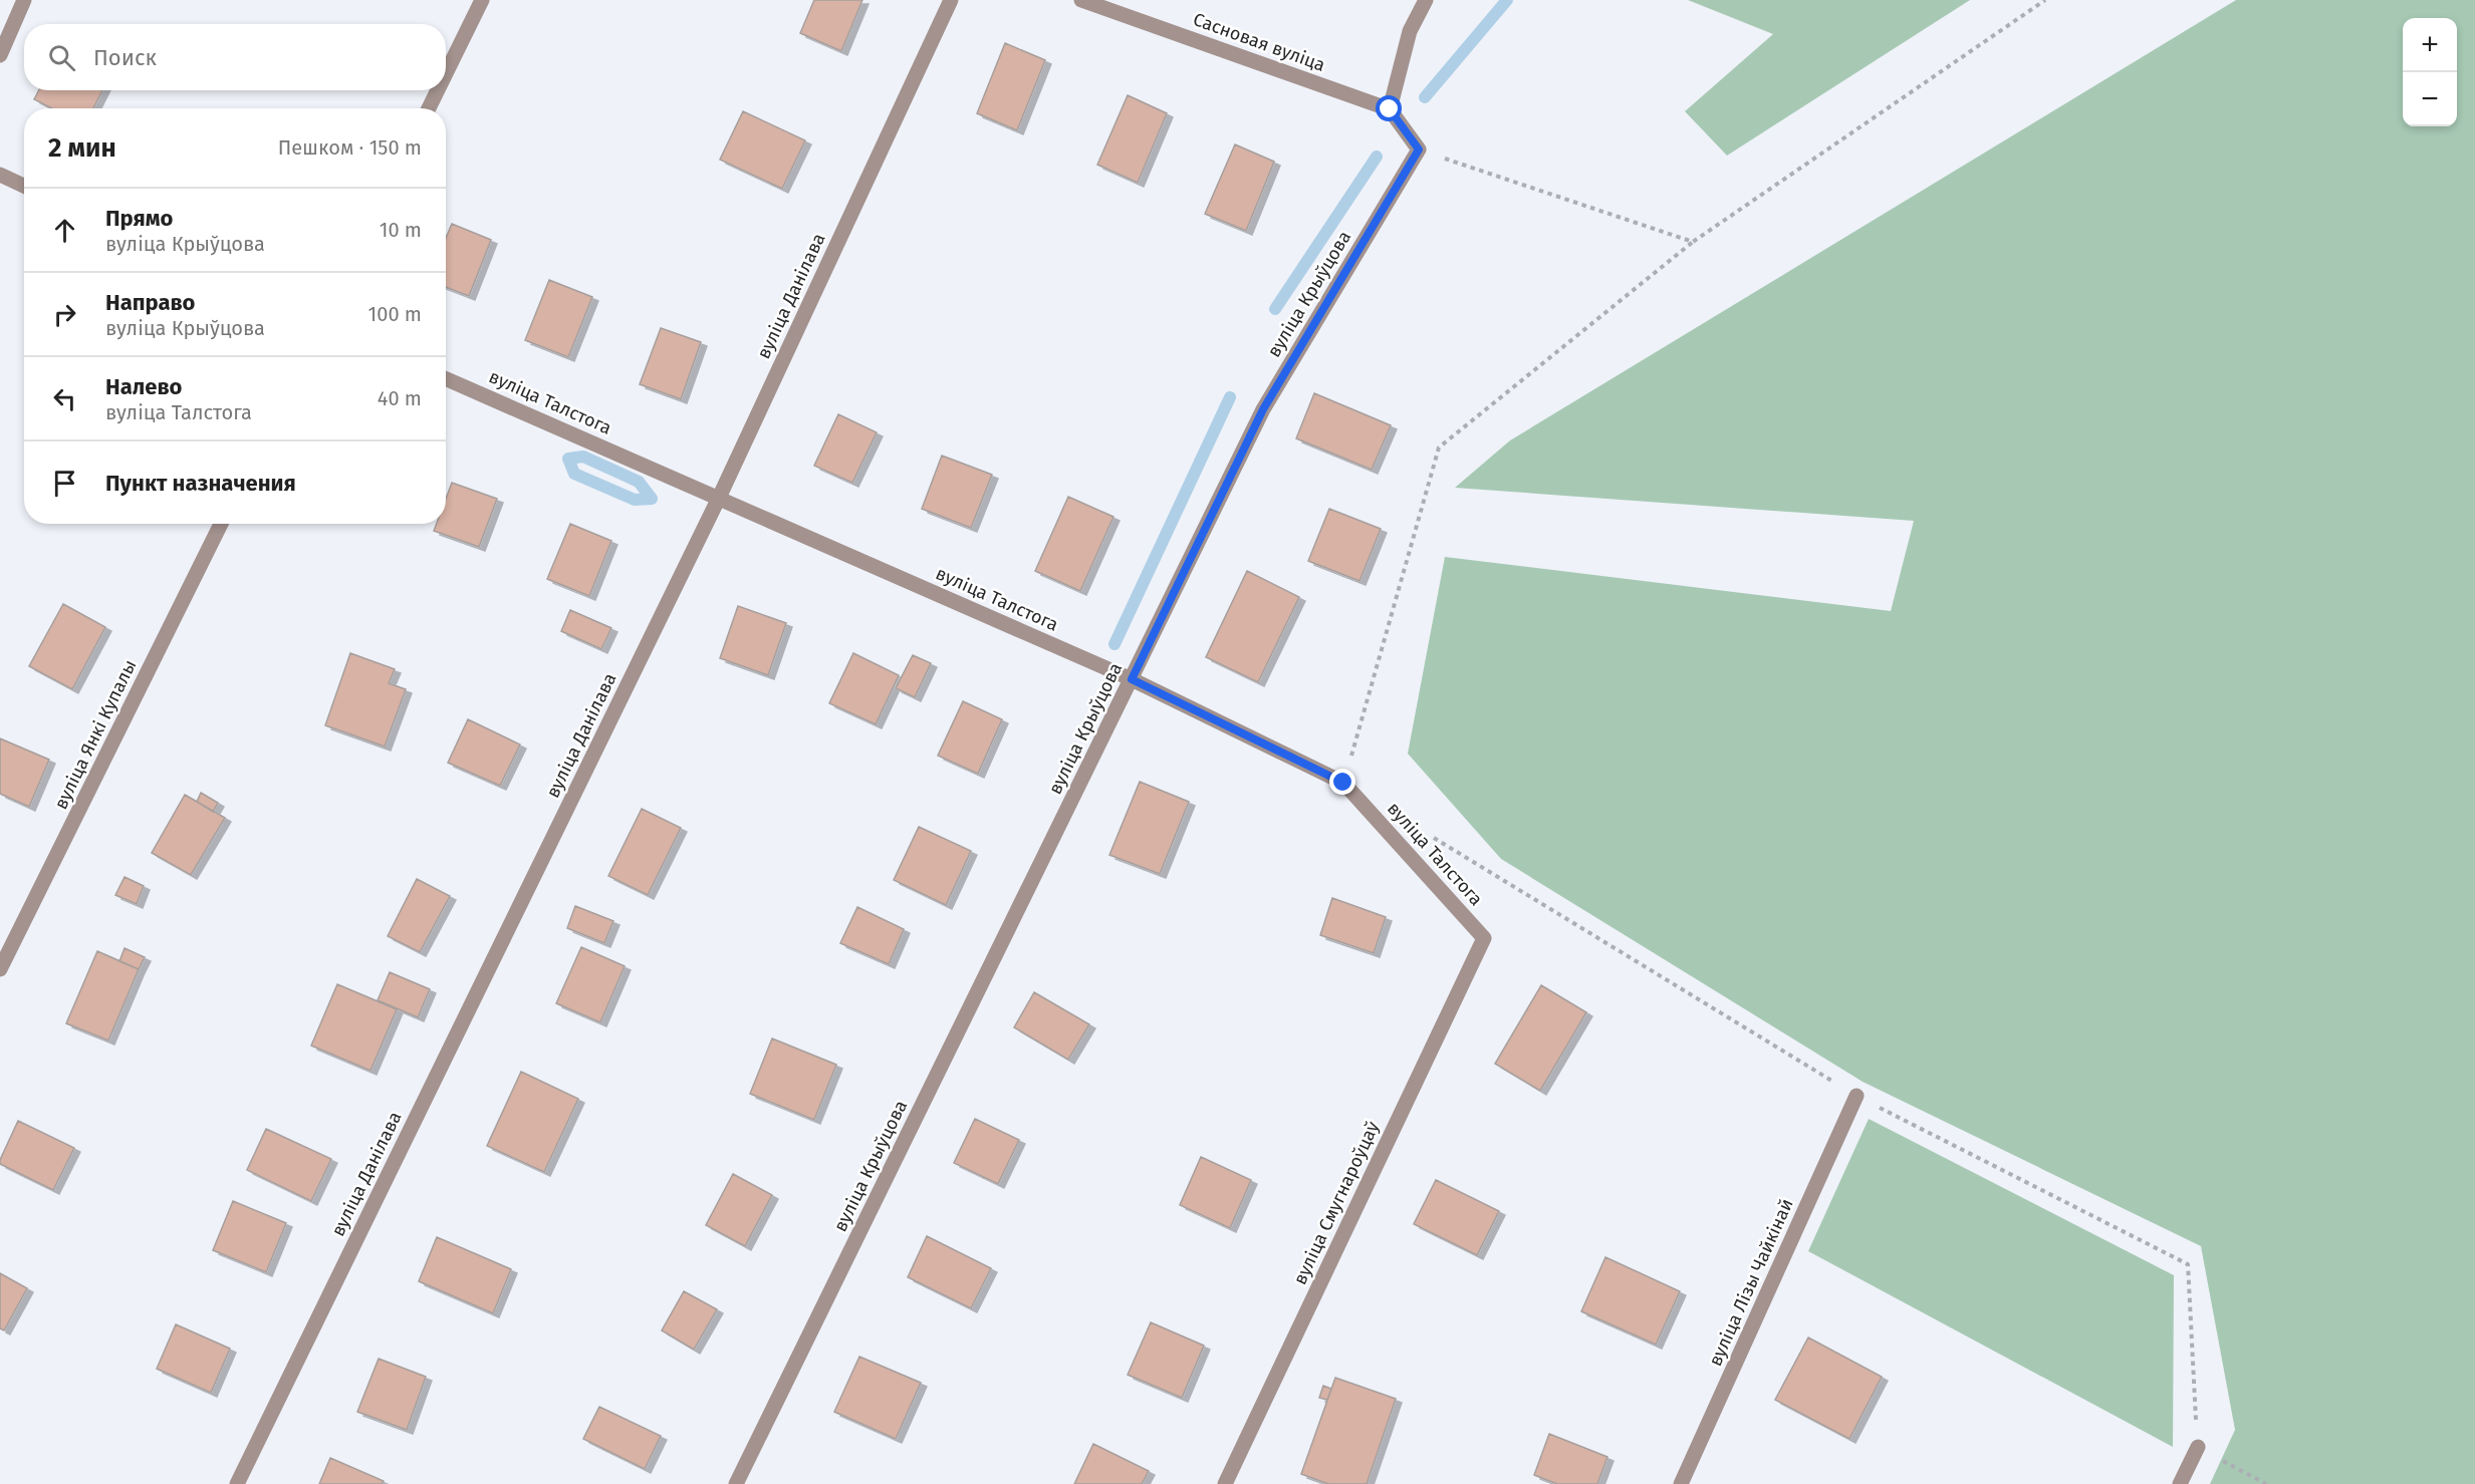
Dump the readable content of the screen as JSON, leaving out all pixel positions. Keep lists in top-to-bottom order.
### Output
{
  "streets": {
    "street": [
      "Сасновая вуліца",
      "вуліца Крыўцова",
      "вуліца Данілава",
      "вуліца Талстога",
      "вуліца Янкі Купалы",
      "вуліца Смугнароўцаў",
      "вуліца Лізы Чайкінай"
    ]
  },
  "crossings": [
    ["вуліца Крыўцова", "вуліца Талстога"],
    ["вуліца Данілава", "вуліца Талстога"],
    ["вуліца Талстога", "вуліца Смугнароўцаў"]
  ],
  "page": {
    "map_buttons": ["+", "−"],
    "search": "Поиск",
    "heading": ["2 мин", "Пешком · 150 m"],
    "list": [
      ["Прямо", "вуліца Крыўцова", "10 m"],
      ["Направо", "вуліца Крыўцова", "100 m"],
      ["Налево", "вуліца Талстога", "40 m"],
      "Пункт назначения"
    ]
  }
}
